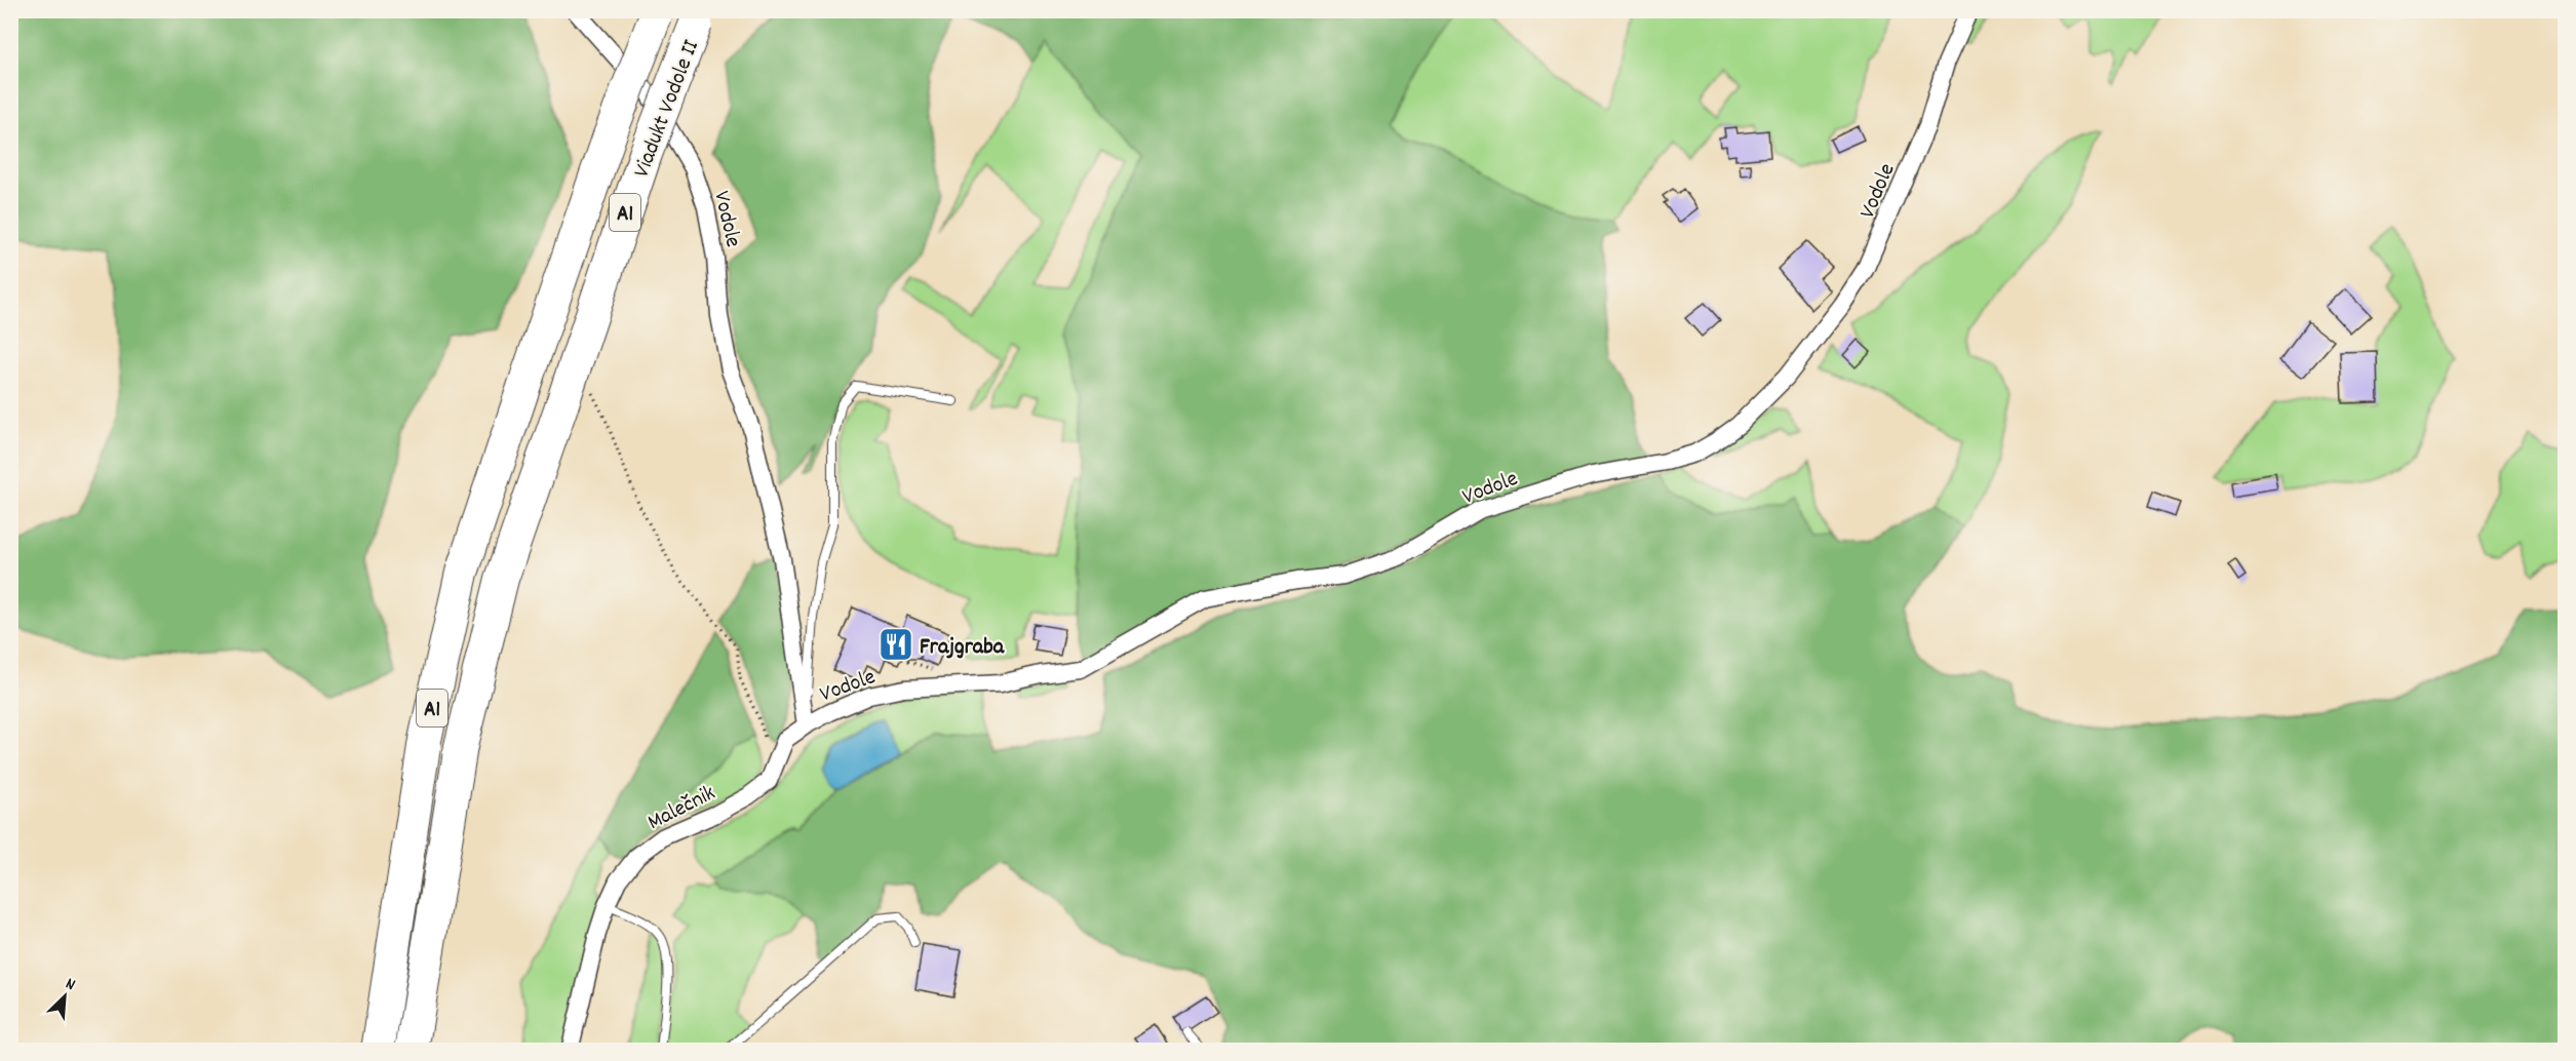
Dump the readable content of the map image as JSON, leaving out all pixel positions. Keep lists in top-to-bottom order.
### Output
{
  "streets": {
    "highway": ["Viadukt Vodole II", "A1"],
    "street": ["Vodole", "Malečnik"]
  },
  "crossings": [
    ["Vodole", "Malečnik"]
  ],
  "places": {
    "restaurant": ["Frajgraba"]
  },
  "north": "top right"
}
